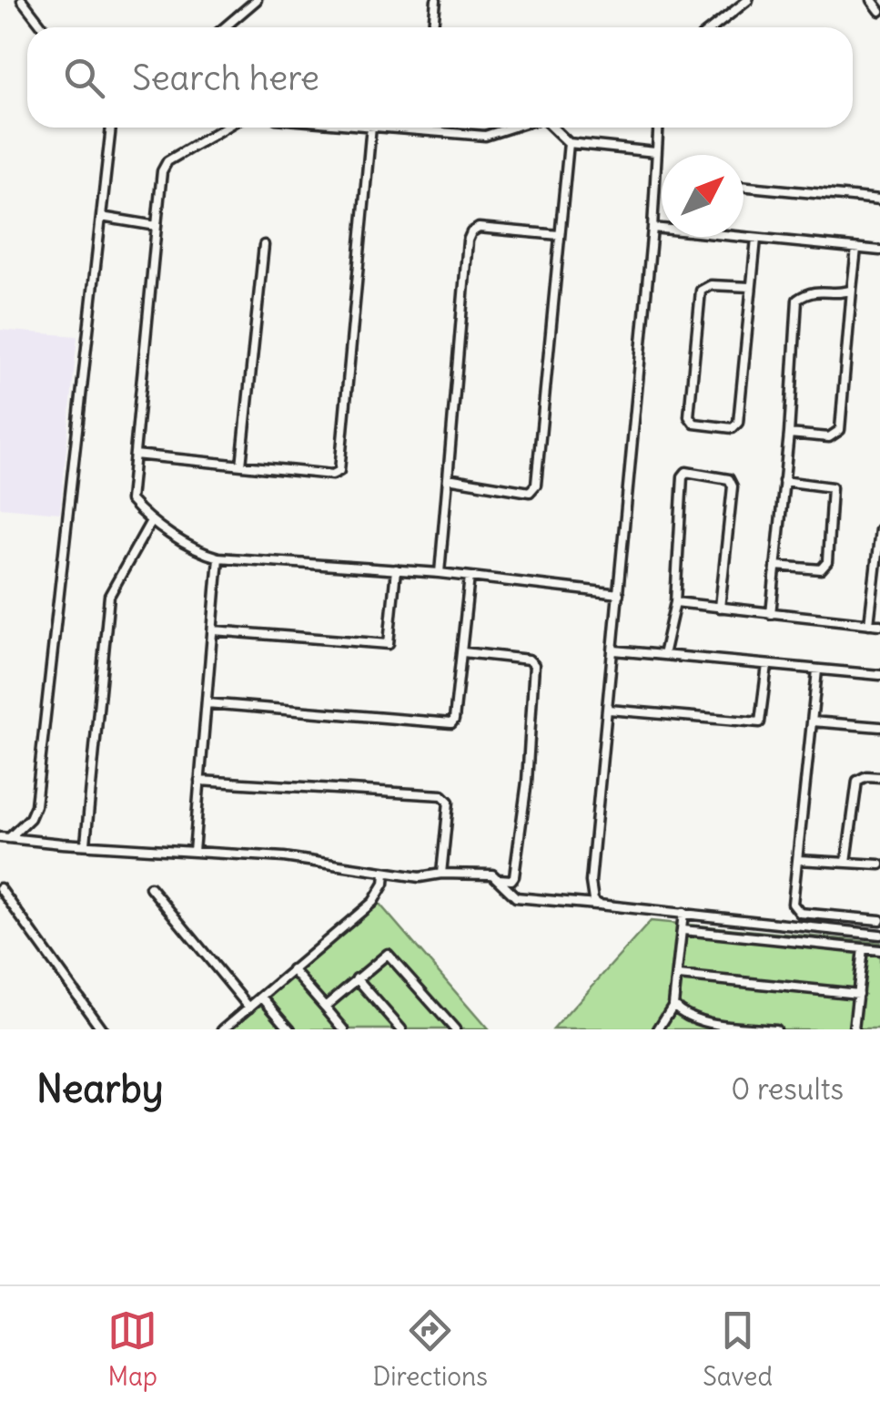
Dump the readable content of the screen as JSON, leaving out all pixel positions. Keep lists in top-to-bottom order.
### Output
{
  "north": "top right",
  "page": {
    "search": "Search here",
    "heading": ["Nearby", "0 results"],
    "nav": ["Map", "Directions", "Saved"]
  }
}
